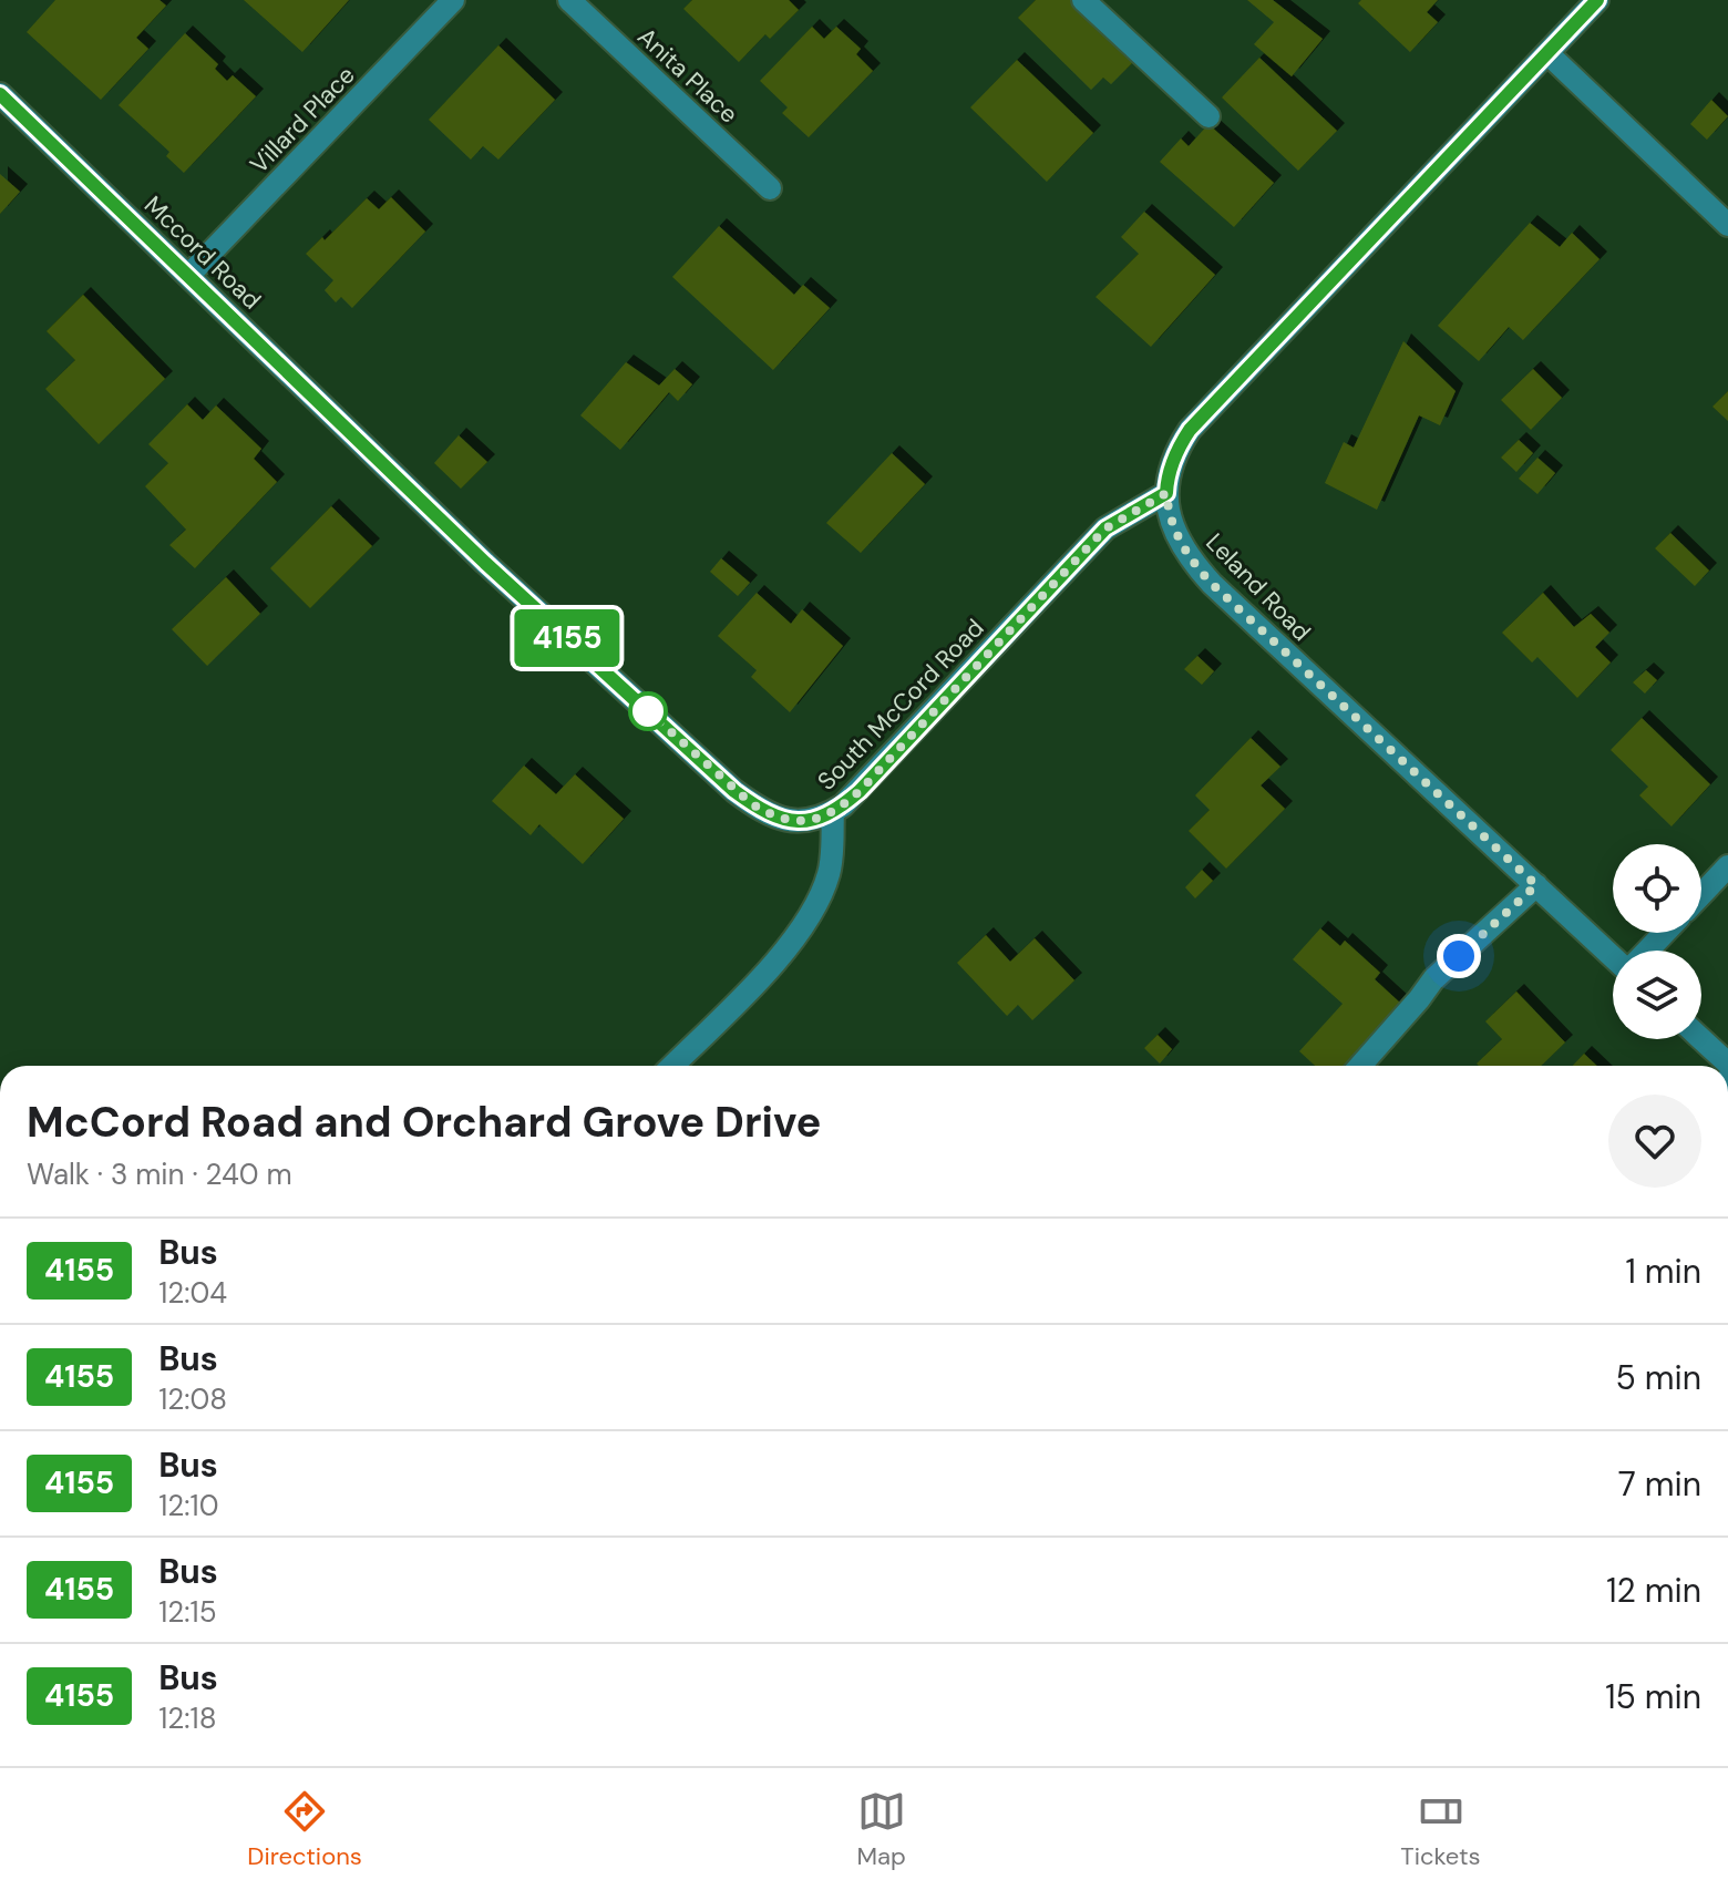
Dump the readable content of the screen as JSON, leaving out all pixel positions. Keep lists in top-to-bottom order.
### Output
{
  "streets": {
    "street": [
      "Anita Place",
      "Villard Place",
      "Mccord Road",
      "Leland Road",
      "South McCord Road"
    ]
  },
  "crossings": [
    ["Villard Place", "Mccord Road"],
    ["Mccord Road", "South McCord Road"],
    ["Leland Road", "South McCord Road"]
  ],
  "lines": ["bus line 4155"],
  "page": {
    "on_map": "4155",
    "heading": ["McCord Road and Orchard Grove Drive", "Walk · 3 min · 240 m"],
    "list": [
      {
        "mark": "4155",
        "name": "Bus",
        "note": "12:04",
        "value": "1 min"
      },
      {
        "mark": "4155",
        "name": "Bus",
        "note": "12:08",
        "value": "5 min"
      },
      {
        "mark": "4155",
        "name": "Bus",
        "note": "12:10",
        "value": "7 min"
      },
      {
        "mark": "4155",
        "name": "Bus",
        "note": "12:15",
        "value": "12 min"
      },
      {
        "mark": "4155",
        "name": "Bus",
        "note": "12:18",
        "value": "15 min"
      }
    ],
    "tabs": ["Directions", "Map", "Tickets"]
  }
}
